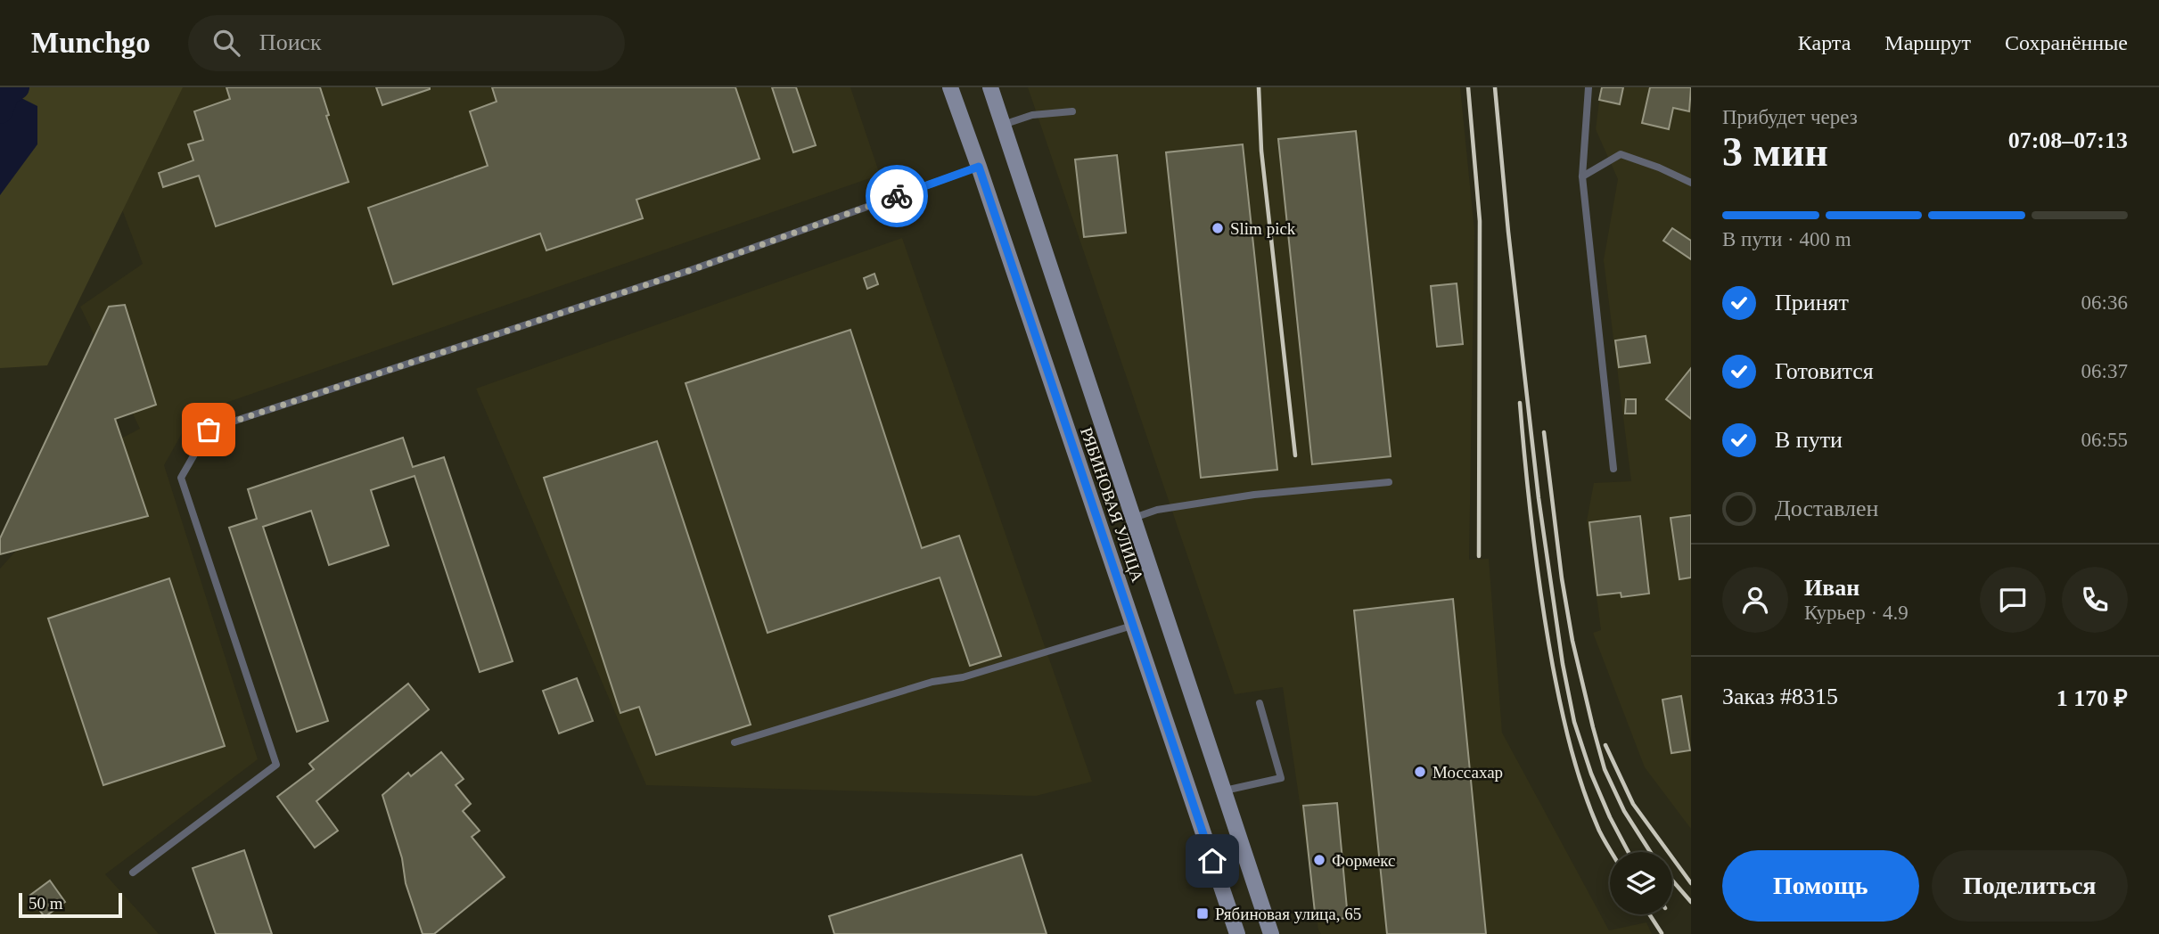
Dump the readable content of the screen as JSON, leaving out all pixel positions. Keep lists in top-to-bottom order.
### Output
{
  "streets": {
    "main road": ["РЯБИНОВАЯ УЛИЦА"]
  },
  "places": {
    "other": ["Slim pick", "Моссахар", "Формекс"],
    "transit": ["Рябиновая улица, 65"]
  },
  "scale_bar": "50 m",
  "page": {
    "header": "Munchgo",
    "search": "Поиск",
    "nav": ["Карта", "Маршрут", "Сохранённые"],
    "heading": ["3 мин", "Прибудет через", "07:08–07:13"],
    "panel": [
      "Иван",
      "Курьер · 4.9",
      "Заказ #8315",
      "1 170 ₽"
    ],
    "bar": "В пути · 400 m",
    "list": [
      ["Принят", "06:36"],
      ["Готовится", "06:37"],
      ["В пути", "06:55"],
      "Доставлен"
    ],
    "buttons": ["Помощь", "Поделиться"],
    "scale": "50 m"
  }
}
